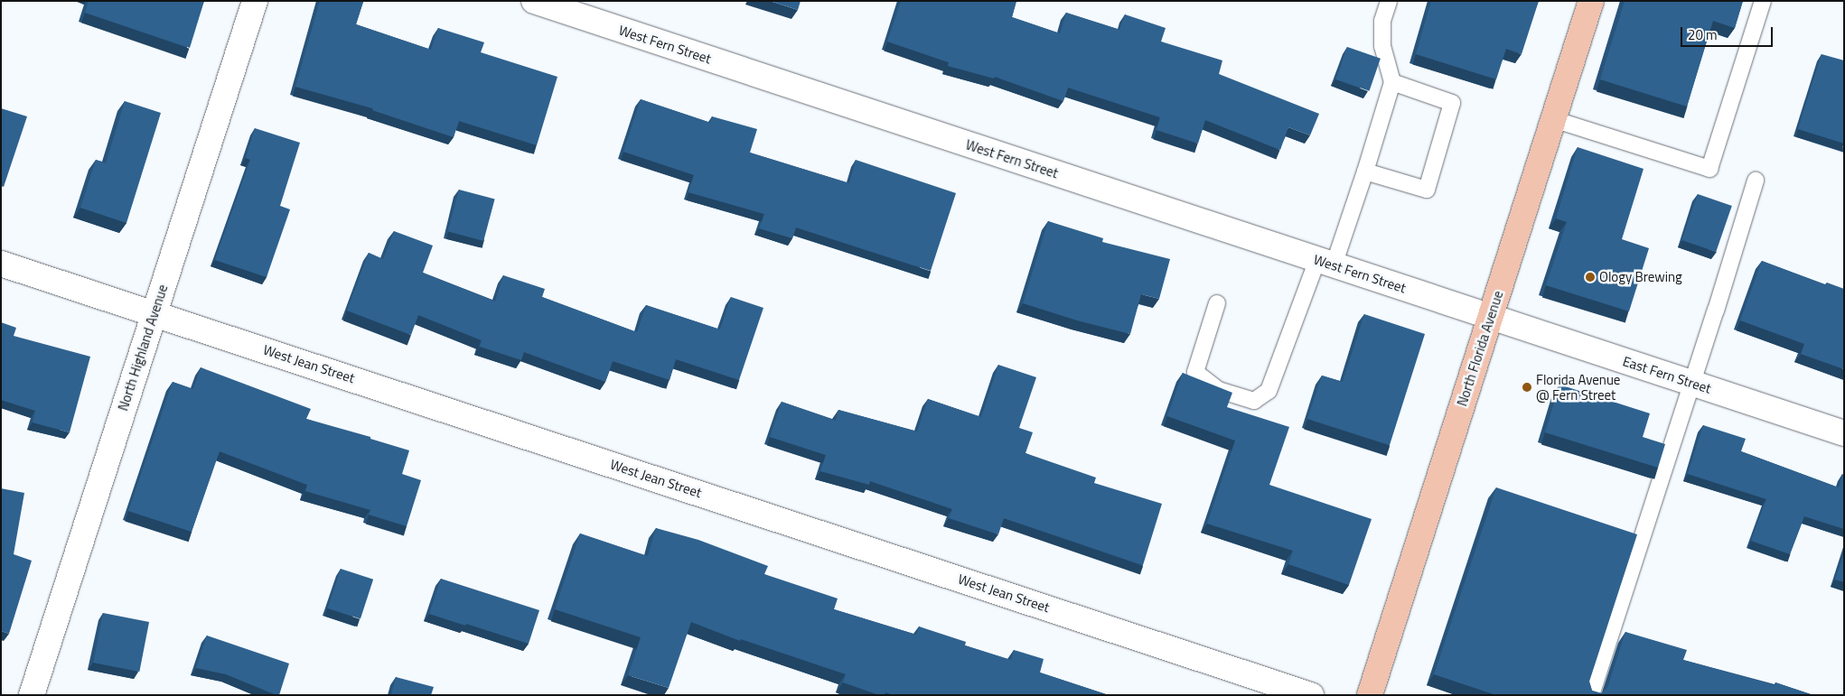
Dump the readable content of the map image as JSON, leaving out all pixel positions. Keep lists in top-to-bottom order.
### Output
{
  "streets": {
    "main road": ["North Florida Avenue"],
    "street": [
      "West Fern Street",
      "North Highland Avenue",
      "West Jean Street",
      "East Fern Street"
    ]
  },
  "crossings": [
    ["West Fern Street", "North Florida Avenue"],
    ["West Fern Street", "East Fern Street"],
    ["North Highland Avenue", "West Jean Street"],
    ["North Florida Avenue", "East Fern Street"]
  ],
  "places": ["Ology Brewing", "Florida Avenue @ Fern Street"],
  "scale_bar": "20 m"
}
